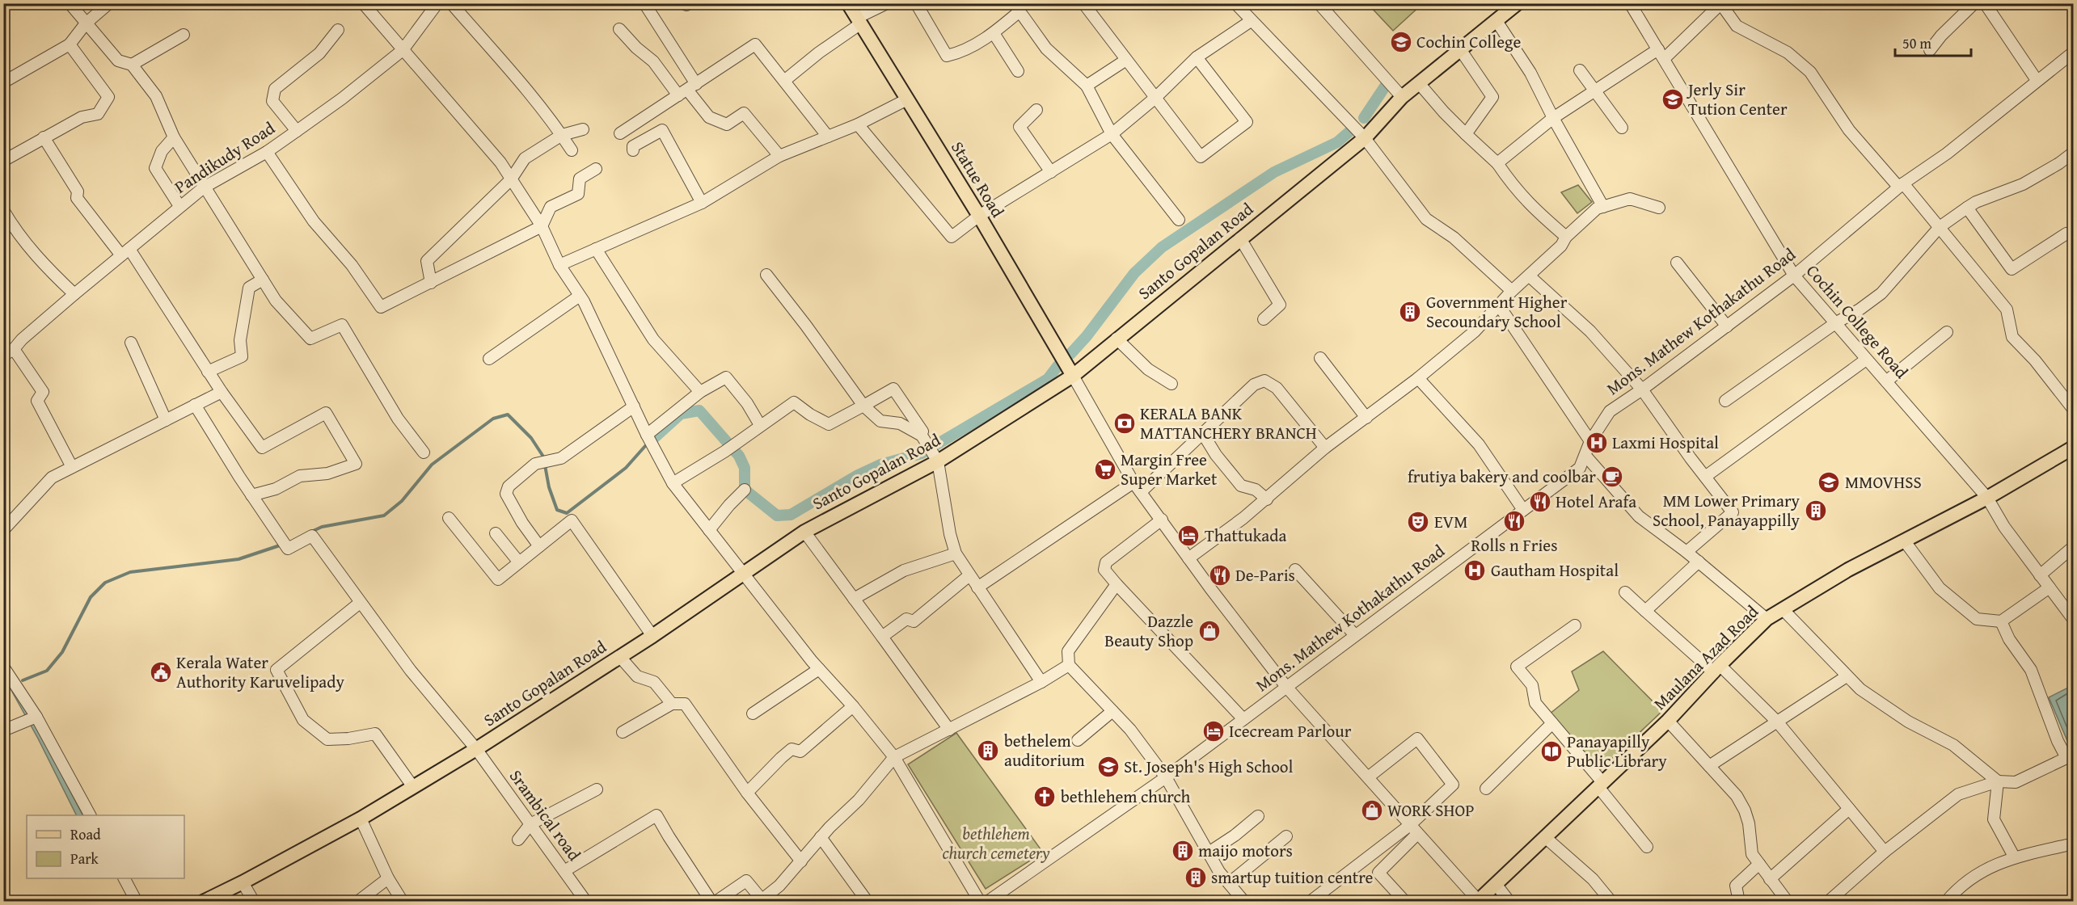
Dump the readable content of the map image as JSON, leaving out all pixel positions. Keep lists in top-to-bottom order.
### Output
{
  "streets": {
    "main road": ["Statue Road", "Santo Gopalan Road", "Maulana Azad Road"],
    "street": [
      "Pandikudy Road",
      "Mons. Mathew Kothakathu Road",
      "Cochin College Road",
      "Srambical road"
    ]
  },
  "crossings": [
    ["Statue Road", "Santo Gopalan Road"],
    ["Santo Gopalan Road", "Srambical road"],
    ["Mons. Mathew Kothakathu Road", "Cochin College Road"],
    ["Cochin College Road", "Maulana Azad Road"]
  ],
  "parks": ["bethlehem church cemetery"],
  "places": {
    "school or university": [
      "Cochin College",
      "Jerly Sir Tution Center",
      "MMOVHSS",
      "St. Joseph's High School"
    ],
    "building": [
      "Government Higher Secoundary School",
      "MM Lower Primary School, Panayappilly",
      "bethelem auditorium",
      "maijo motors",
      "smartup tuition centre"
    ],
    "bank": ["KERALA BANK MATTANCHERY BRANCH"],
    "hospital": ["Laxmi Hospital", "Gautham Hospital"],
    "supermarket": ["Margin Free Super Market"],
    "cafe": ["frutiya bakery and coolbar"],
    "restaurant": ["Hotel Arafa", "Rolls n Fries", "De-Paris"],
    "theatre": ["EVM"],
    "hotel": ["Thattukada", "Icecream Parlour"],
    "shop": ["Dazzle Beauty Shop", "WORK SHOP"],
    "public building": ["Kerala Water Authority Karuvelipady"],
    "library": ["Panayapilly Public Library"],
    "church": ["bethlehem church"]
  },
  "legend": ["Road", "Park"],
  "scale_bar": "50 m"
}
